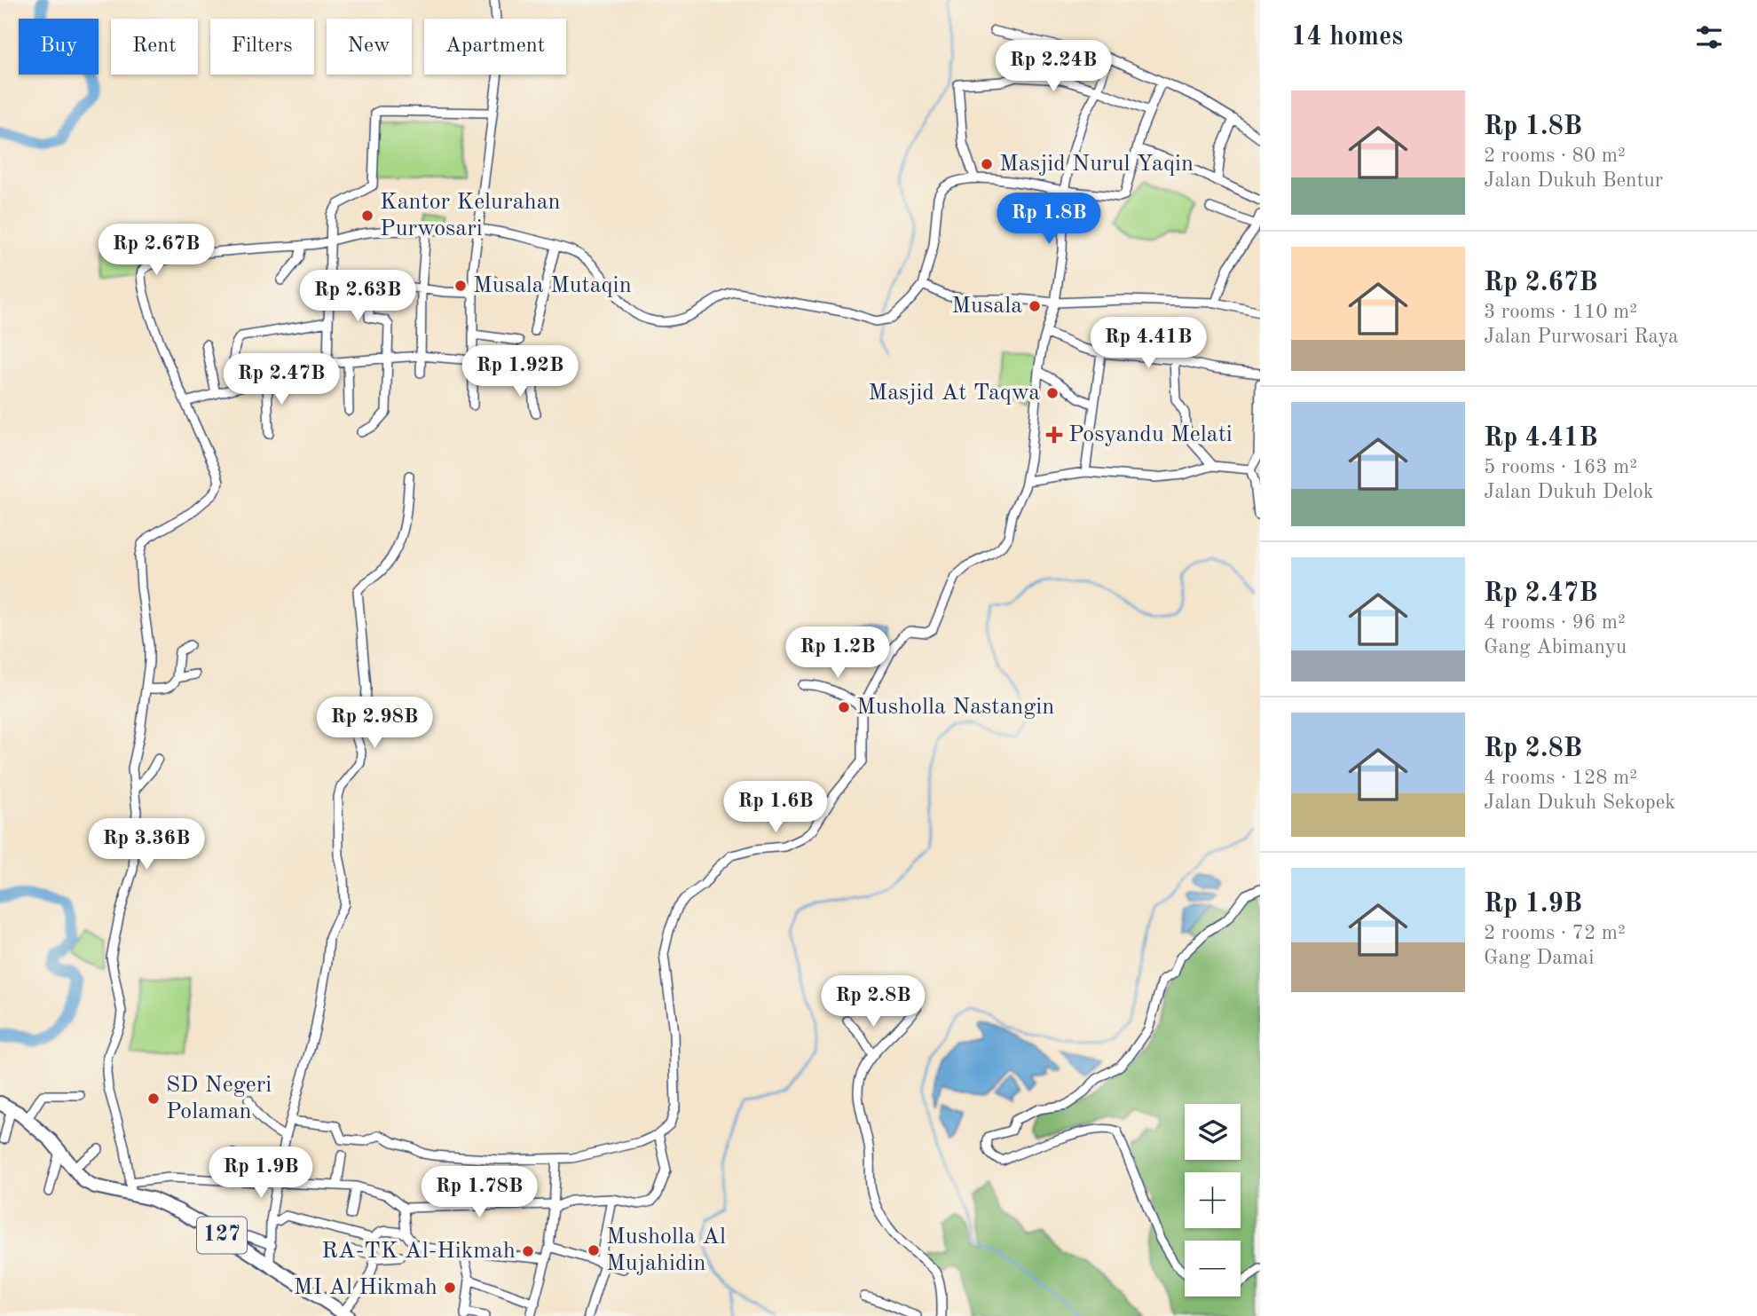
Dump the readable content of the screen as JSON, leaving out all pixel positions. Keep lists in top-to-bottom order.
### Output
{
  "streets": {
    "main road": ["127"]
  },
  "places": {
    "other": [
      "Masjid Nurul Yaqin",
      "Kantor Kelurahan Purwosari",
      "Musala Mutaqin",
      "Musala",
      "Masjid At Taqwa",
      "Musholla Nastangin",
      "SD Negeri Polaman",
      "Musholla Al Mujahidin",
      "RA-TK Al-Hikmah",
      "MI Al Hikmah"
    ],
    "health": ["Posyandu Melati"]
  },
  "page": {
    "heading": "14 homes",
    "chip": [
      "Buy",
      "Rent",
      "Filters",
      "New",
      "Apartment"
    ],
    "price": [
      "Rp 2.24B",
      "Rp 1.8B",
      "Rp 2.67B",
      "Rp 2.63B",
      "Rp 4.41B",
      "Rp 1.92B",
      "Rp 2.47B",
      "Rp 1.2B",
      "Rp 2.98B",
      "Rp 1.6B",
      "Rp 3.36B",
      "Rp 2.8B",
      "Rp 1.9B",
      "Rp 1.78B"
    ],
    "list": [
      {
        "name": "Rp 1.8B",
        "note": "2 rooms · 80 m² · Jalan Dukuh Bentur"
      },
      {
        "name": "Rp 2.67B",
        "note": "3 rooms · 110 m² · Jalan Purwosari Raya"
      },
      {
        "name": "Rp 4.41B",
        "note": "5 rooms · 163 m² · Jalan Dukuh Delok"
      },
      {
        "name": "Rp 2.47B",
        "note": "4 rooms · 96 m² · Gang Abimanyu"
      },
      {
        "name": "Rp 2.8B",
        "note": "4 rooms · 128 m² · Jalan Dukuh Sekopek"
      },
      {
        "name": "Rp 1.9B",
        "note": "2 rooms · 72 m² · Gang Damai"
      }
    ],
    "map_buttons": ["+", "−"]
  }
}
